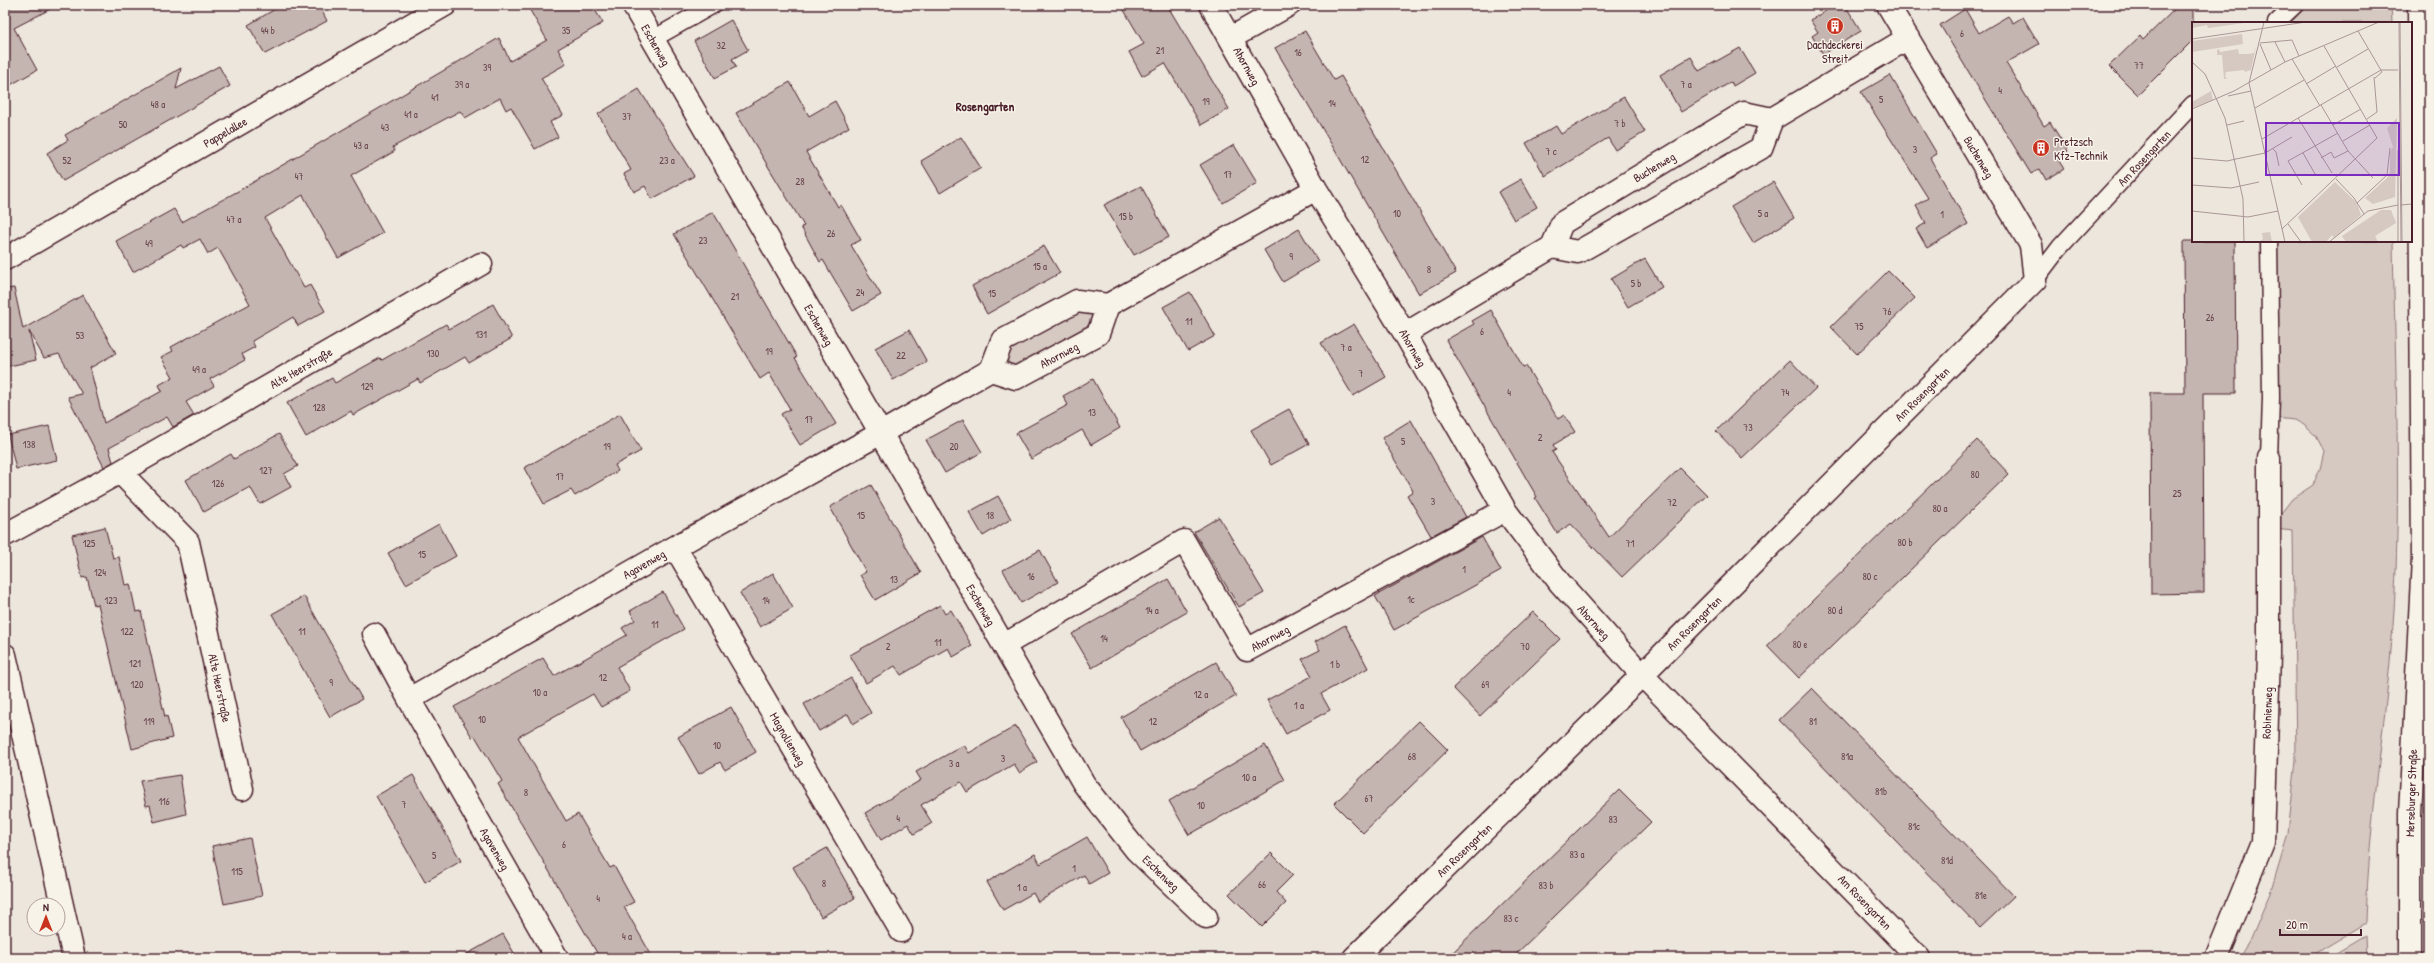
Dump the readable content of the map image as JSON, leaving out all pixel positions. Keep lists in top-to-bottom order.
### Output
{
  "streets": {
    "street": [
      "Eschenweg",
      "Ahornweg",
      "Pappelallee",
      "Buchenweg",
      "Am Rosengarten",
      "Alte Heerstraße",
      "Agavenweg",
      "Robinienweg",
      "Magnolienweg",
      "Merseburger Straße"
    ]
  },
  "crossings": [
    ["Eschenweg", "Ahornweg"],
    ["Eschenweg", "Agavenweg"],
    ["Ahornweg", "Am Rosengarten"],
    ["Buchenweg", "Am Rosengarten"],
    ["Agavenweg", "Magnolienweg"]
  ],
  "districts": ["Rosengarten"],
  "places": {
    "building": ["Dachdeckerei Streit", "Pretzsch Kfz-Technik"]
  },
  "house_numbers": [
    "44 b",
    "35",
    "6",
    "32",
    "21",
    "16",
    "77",
    "39",
    "39 a",
    "7 a",
    "4",
    "41",
    "5",
    "19",
    "14",
    "48 a",
    "41 a",
    "37",
    "7 b",
    "50",
    "43",
    "43 a",
    "3",
    "7 c",
    "12",
    "52",
    "23 a",
    "17",
    "47",
    "28",
    "10",
    "5 a",
    "1",
    "15 b",
    "47 a",
    "26",
    "23",
    "49",
    "9",
    "15 a",
    "8",
    "5 b",
    "24",
    "15",
    "21",
    "76",
    "26",
    "11",
    "75",
    "6",
    "131",
    "53",
    "7 a",
    "19",
    "130",
    "22",
    "49 a",
    "7",
    "129",
    "4",
    "74",
    "128",
    "13",
    "17",
    "73",
    "2",
    "5",
    "138",
    "19",
    "20",
    "127",
    "80",
    "17",
    "126",
    "25",
    "3",
    "72",
    "80 a",
    "15",
    "18",
    "80 b",
    "125",
    "71",
    "15",
    "1",
    "124",
    "16",
    "80 c",
    "13",
    "1c",
    "123",
    "14",
    "14 a",
    "80 d",
    "11",
    "122",
    "11",
    "14",
    "11",
    "80 e",
    "2",
    "70",
    "121",
    "1 b",
    "12",
    "9",
    "120",
    "69",
    "10 a",
    "12 a",
    "1 a",
    "10",
    "119",
    "12",
    "81",
    "10",
    "68",
    "81a",
    "3",
    "3 a",
    "10 a",
    "81b",
    "8",
    "67",
    "116",
    "7",
    "10",
    "4",
    "83",
    "81c",
    "6",
    "83 a",
    "5",
    "81d",
    "1",
    "115",
    "8",
    "66",
    "83 b",
    "1 a",
    "81e",
    "4",
    "83 c",
    "4 a"
  ],
  "scale_bar": "20 m",
  "north": "top"
}
